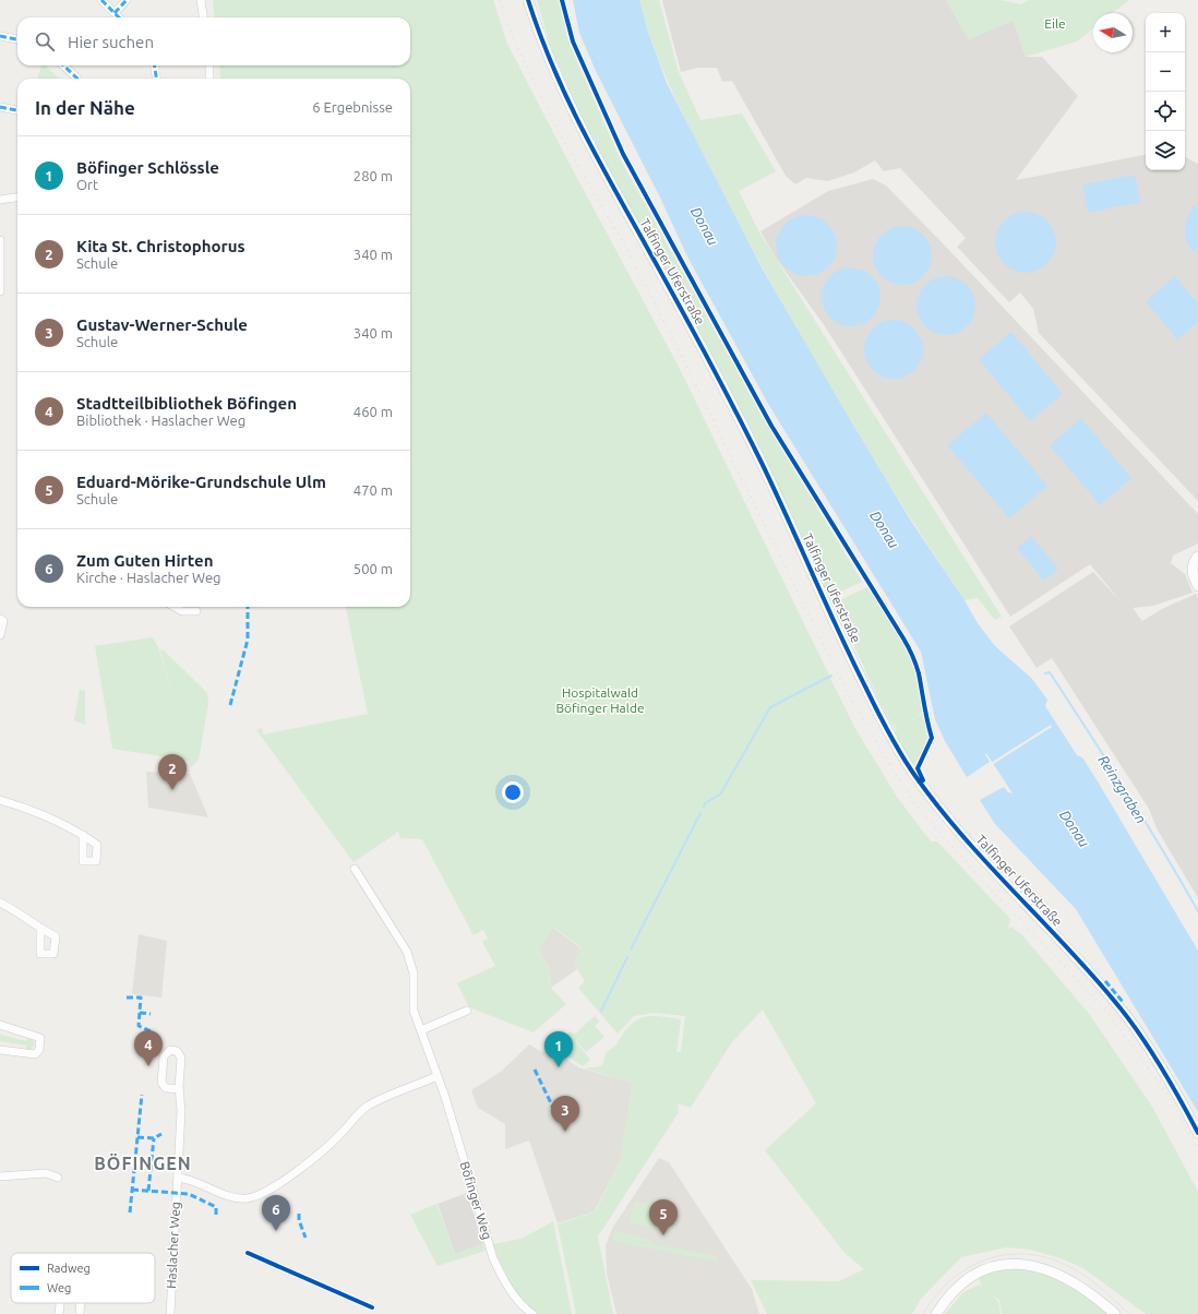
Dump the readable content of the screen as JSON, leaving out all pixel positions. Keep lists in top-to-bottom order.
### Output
{
  "streets": {
    "street": ["Talfinger Uferstraße", "Böfinger Weg", "Haslacher Weg"]
  },
  "districts": ["BÖFINGEN"],
  "water": ["Donau", "Reinzgraben"],
  "parks": ["Eile", "Hospitalwald Böfinger Halde"],
  "legend": ["Radweg", "Weg"],
  "north": "left",
  "page": {
    "map_buttons": ["+", "−"],
    "search": "Hier suchen",
    "heading": ["In der Nähe", "6 Ergebnisse"],
    "list": [
      {
        "mark": "1",
        "name": "Böfinger Schlössle",
        "note": "Ort",
        "value": "280 m"
      },
      {
        "mark": "2",
        "name": "Kita St. Christophorus",
        "note": "Schule",
        "value": "340 m"
      },
      {
        "mark": "3",
        "name": "Gustav-Werner-Schule",
        "note": "Schule",
        "value": "340 m"
      },
      {
        "mark": "4",
        "name": "Stadtteilbibliothek Böfingen",
        "note": "Bibliothek · Haslacher Weg",
        "value": "460 m"
      },
      {
        "mark": "5",
        "name": "Eduard-Mörike-Grundschule Ulm",
        "note": "Schule",
        "value": "470 m"
      },
      {
        "mark": "6",
        "name": "Zum Guten Hirten",
        "note": "Kirche · Haslacher Weg",
        "value": "500 m"
      }
    ],
    "pins": [
      "2",
      "4",
      "1",
      "3",
      "6",
      "5"
    ]
  }
}
